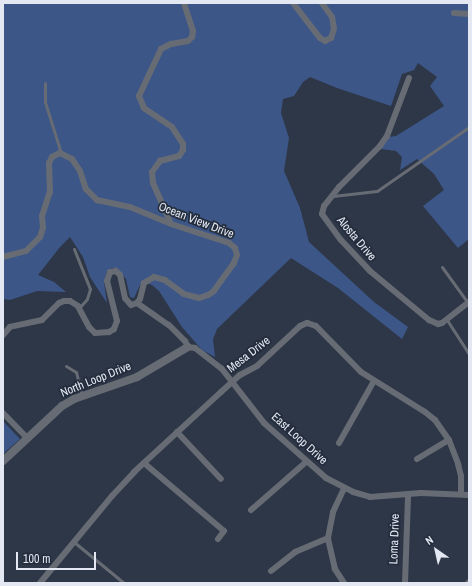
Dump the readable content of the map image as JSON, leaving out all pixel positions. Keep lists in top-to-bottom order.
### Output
{
  "streets": {
    "street": [
      "Ocean View Drive",
      "Alosta Drive",
      "Mesa Drive",
      "North Loop Drive",
      "East Loop Drive",
      "Loma Drive"
    ]
  },
  "crossings": [
    ["Mesa Drive", "East Loop Drive"],
    ["North Loop Drive", "East Loop Drive"],
    ["East Loop Drive", "Loma Drive"]
  ],
  "scale_bar": "100 m",
  "north": "top left"
}
